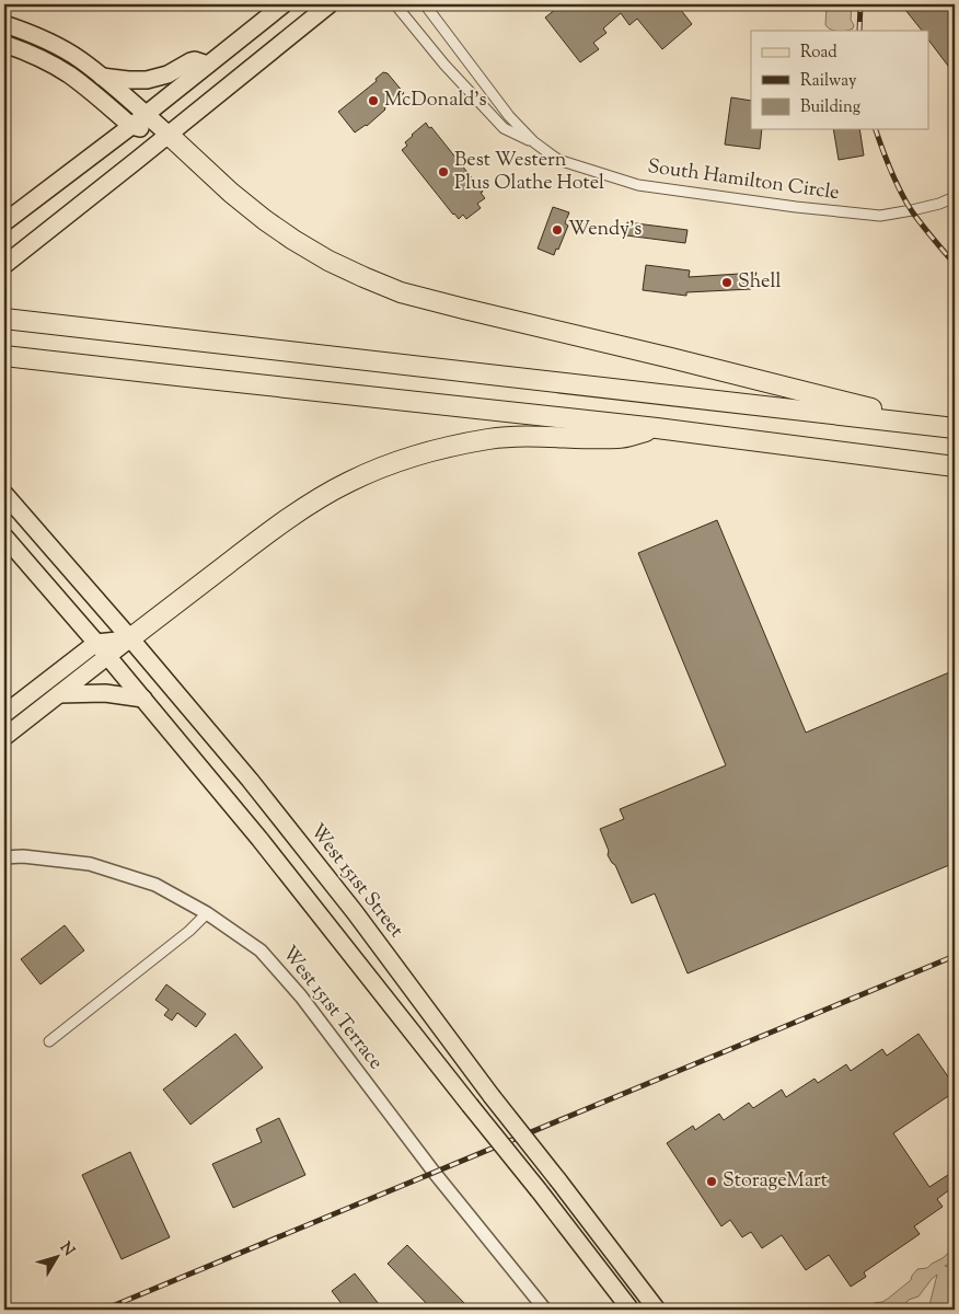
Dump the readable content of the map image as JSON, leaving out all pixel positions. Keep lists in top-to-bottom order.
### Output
{
  "streets": {
    "main road": ["West 151st Street"],
    "street": ["South Hamilton Circle", "West 151st Terrace"]
  },
  "places": [
    "McDonald's",
    "Best Western Plus Olathe Hotel",
    "Wendy's",
    "Shell",
    "StorageMart"
  ],
  "legend": ["Road", "Railway", "Building"],
  "north": "top right"
}
